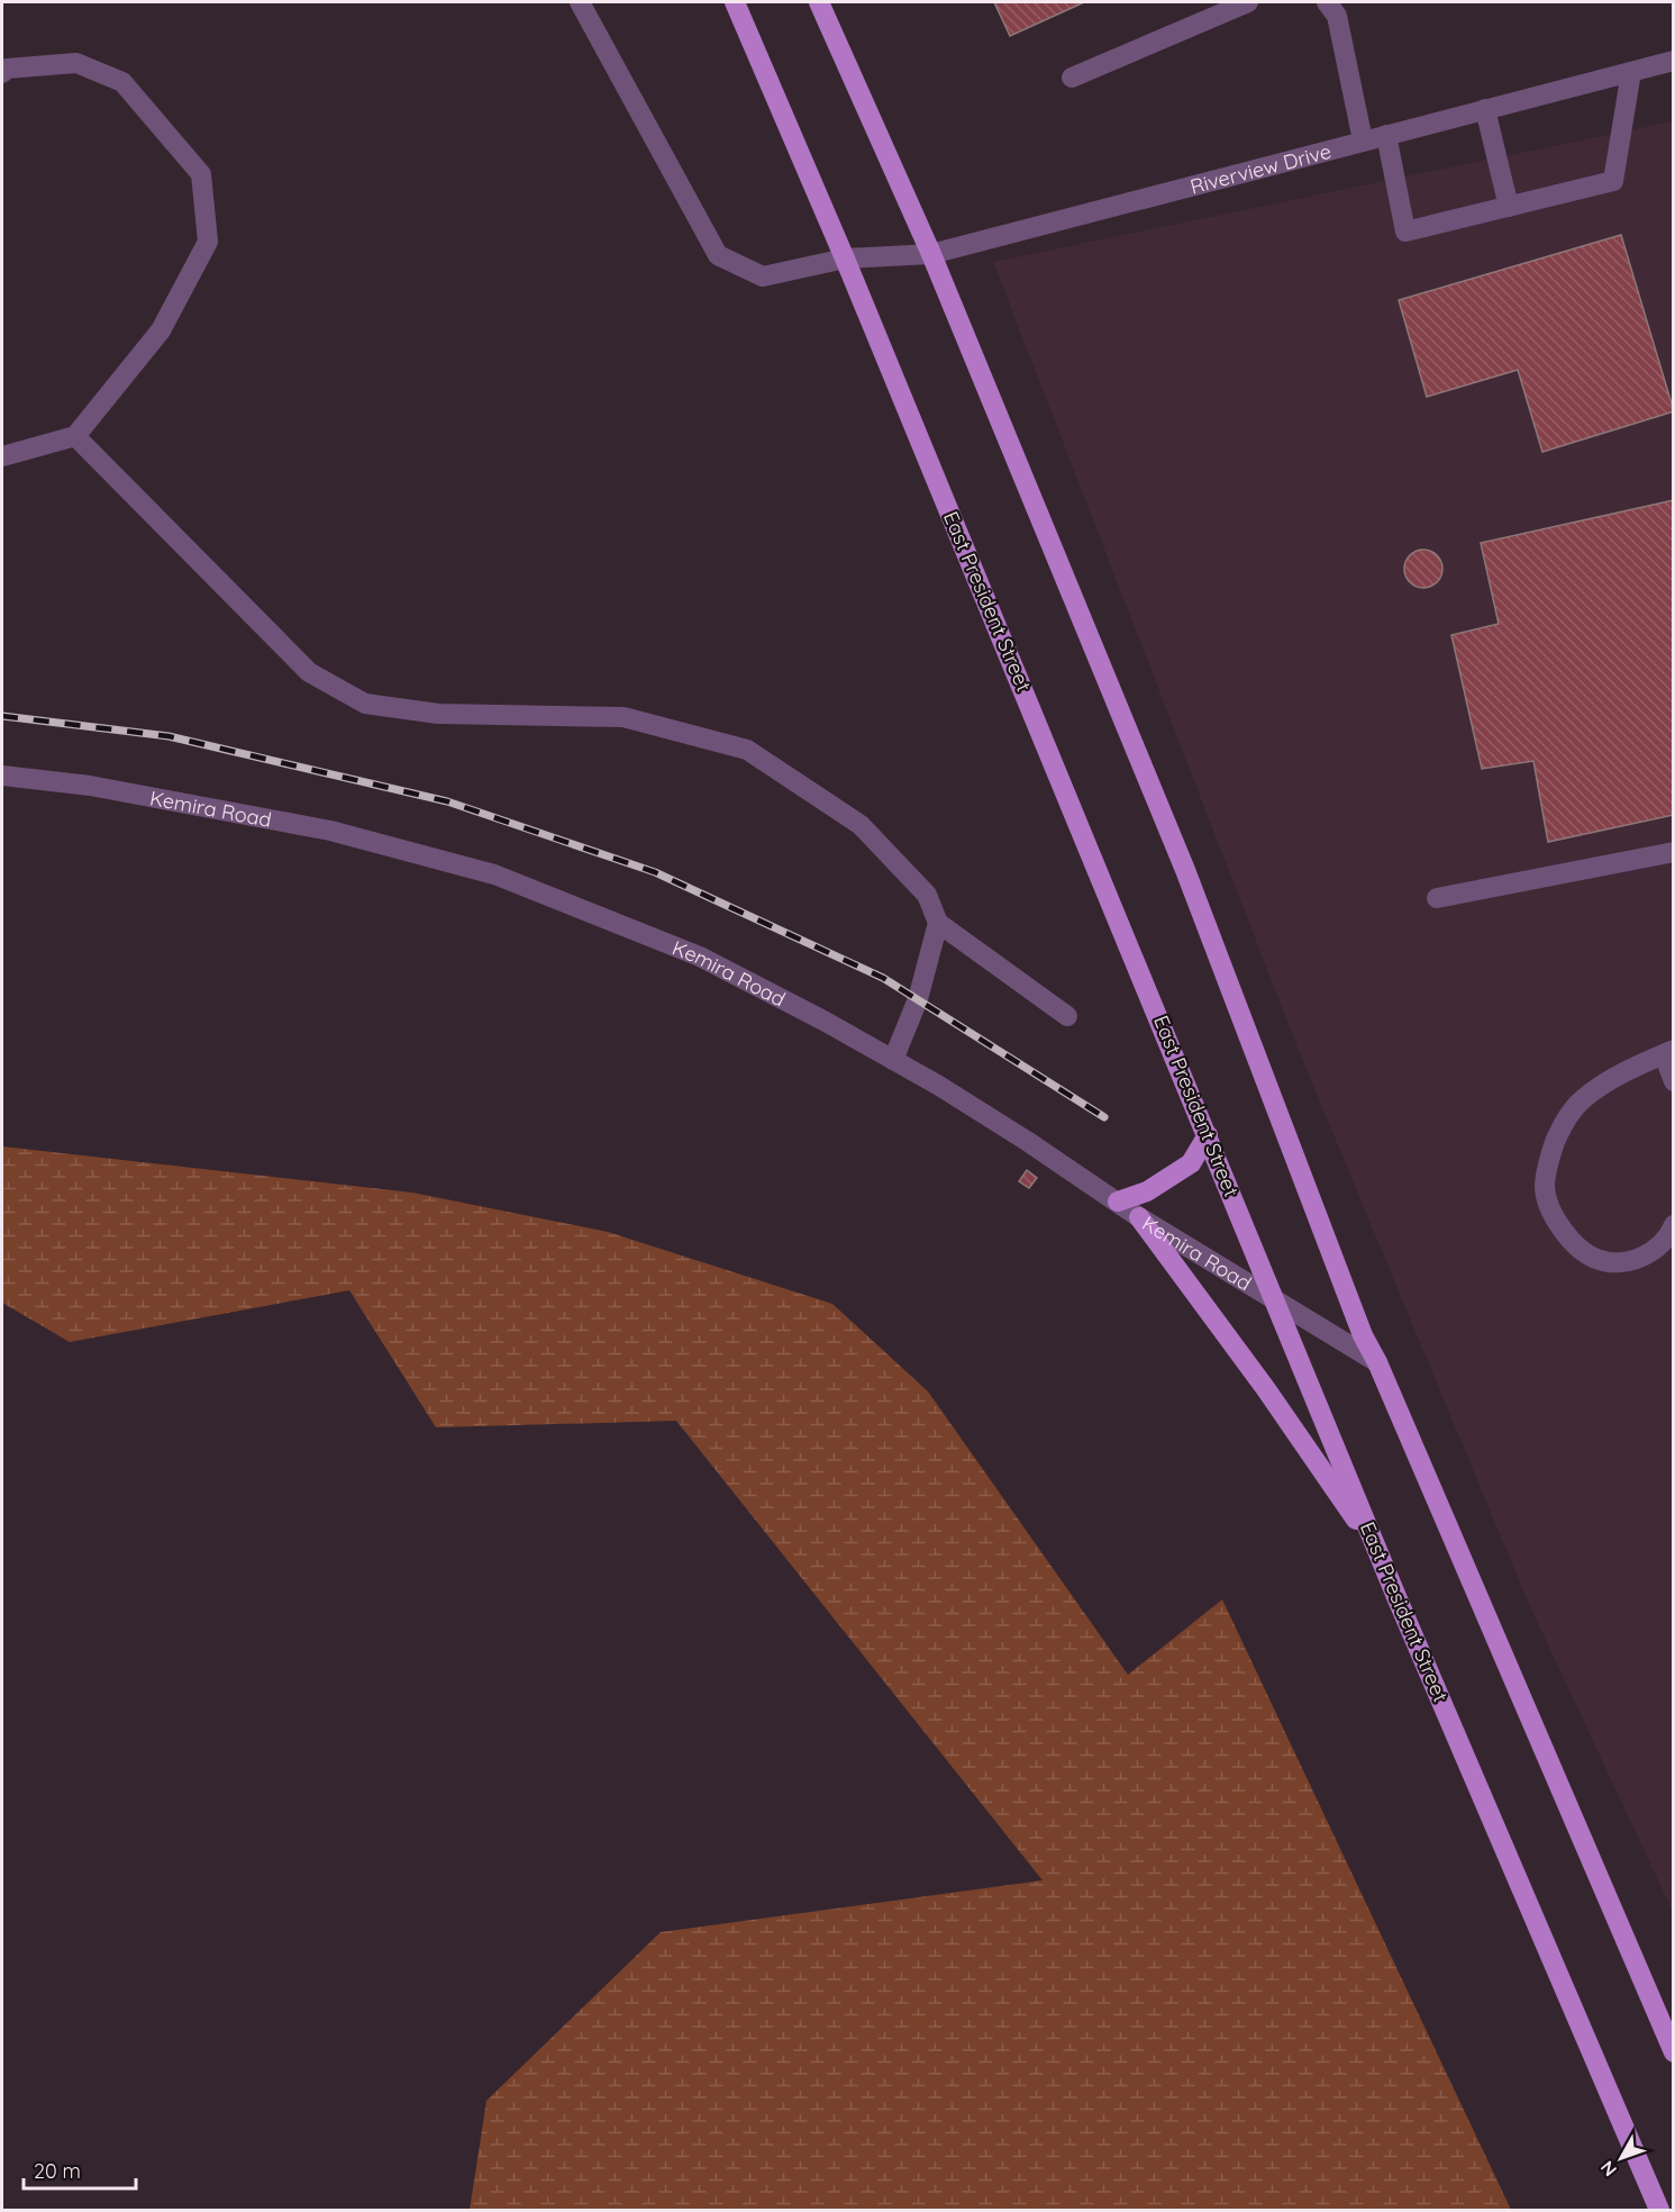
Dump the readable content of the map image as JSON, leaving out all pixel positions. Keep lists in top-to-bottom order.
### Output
{
  "streets": {
    "main road": ["East President Street"],
    "street": ["Riverview Drive", "Kemira Road"]
  },
  "crossings": [
    ["Riverview Drive", "East President Street"],
    ["East President Street", "Kemira Road"]
  ],
  "scale_bar": "20 m",
  "north": "bottom left"
}
